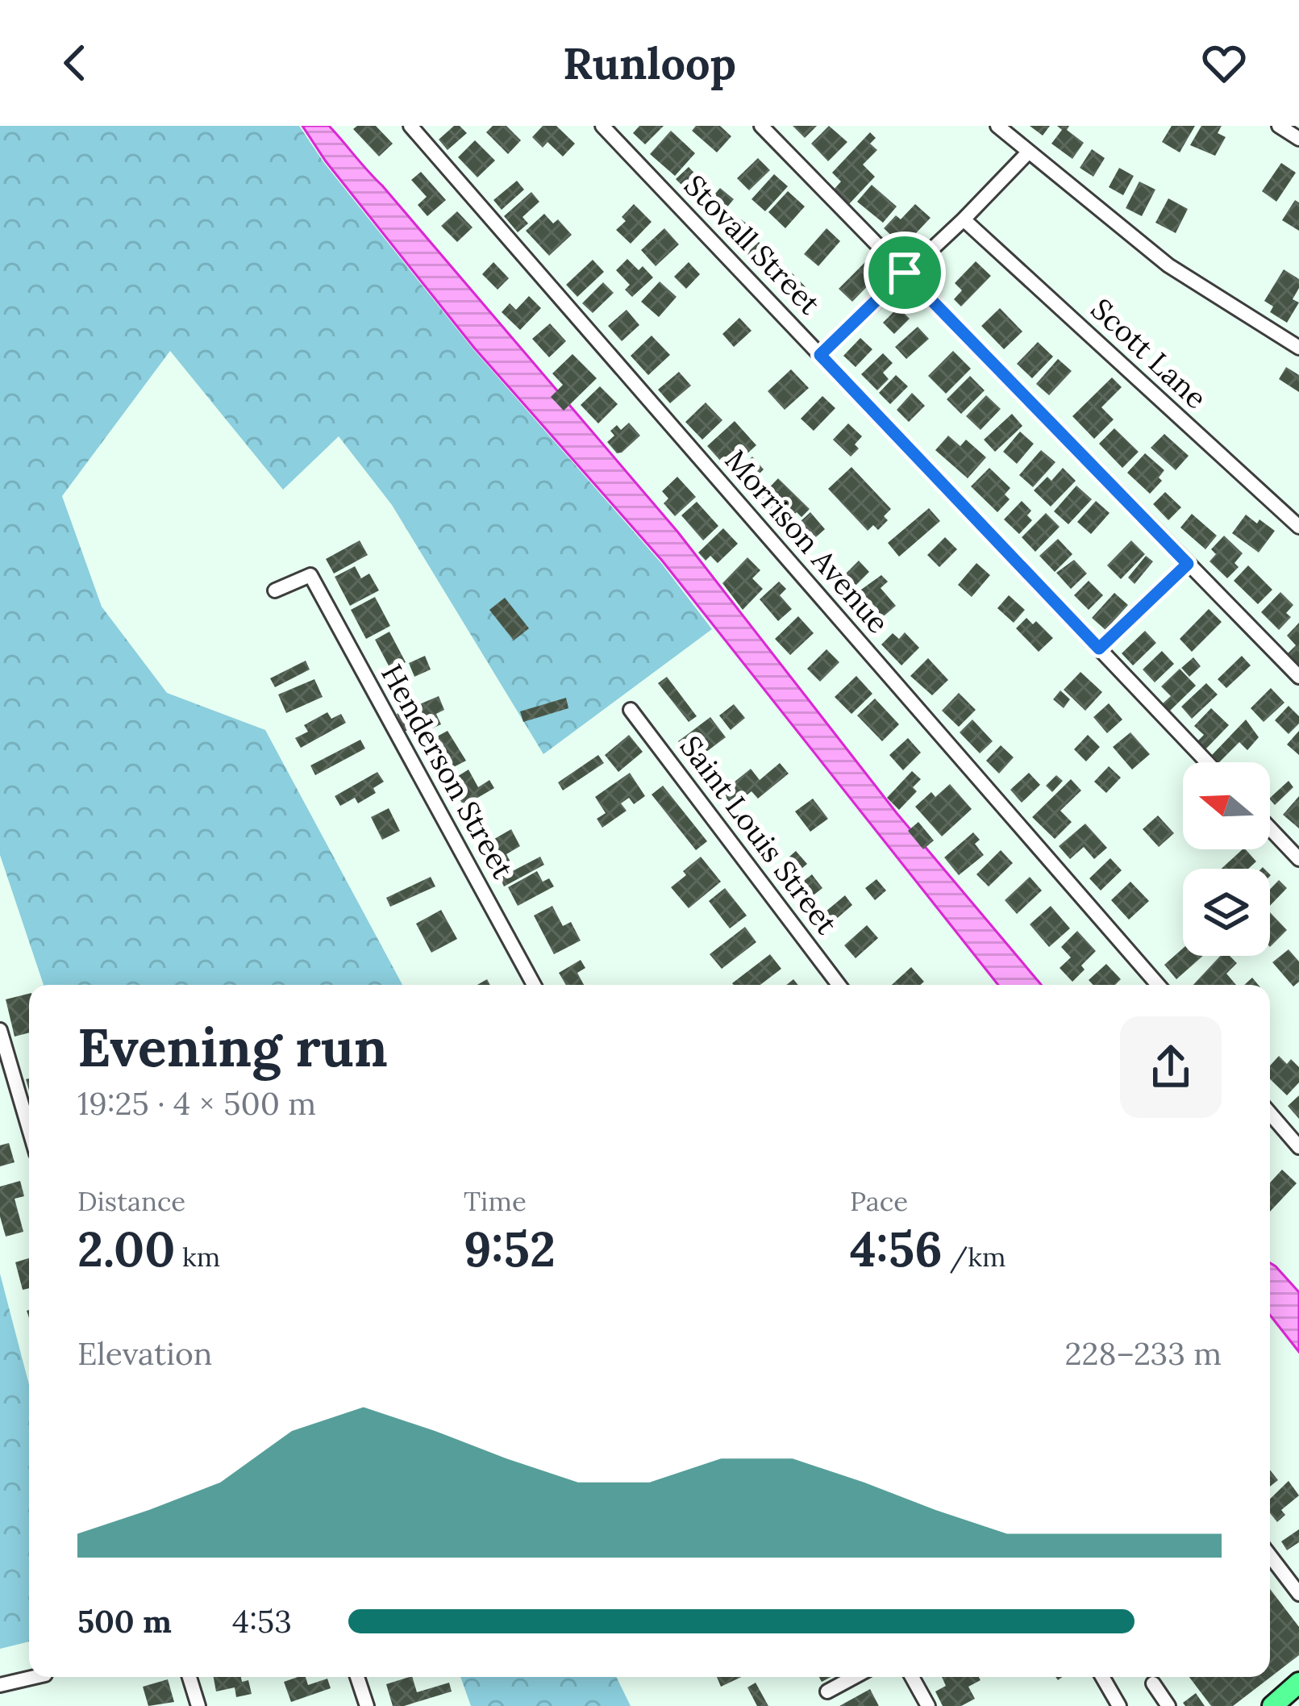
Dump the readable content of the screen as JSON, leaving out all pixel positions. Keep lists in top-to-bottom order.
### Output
{
  "streets": {
    "street": [
      "Stovall Street",
      "Scott Lane",
      "Morrison Avenue",
      "Henderson Street",
      "Saint Louis Street"
    ]
  },
  "north": "left",
  "page": {
    "header": "Runloop",
    "heading": ["Evening run", "19:25 · 4 × 500 m"],
    "stats": [
      ["Distance", "2.00 km"],
      ["Time", "9:52"],
      ["Pace", "4:56 /km"]
    ],
    "chart": ["Elevation", "228–233 m"],
    "list": [
      {
        "name": "500 m",
        "note": "4:53"
      }
    ]
  }
}
